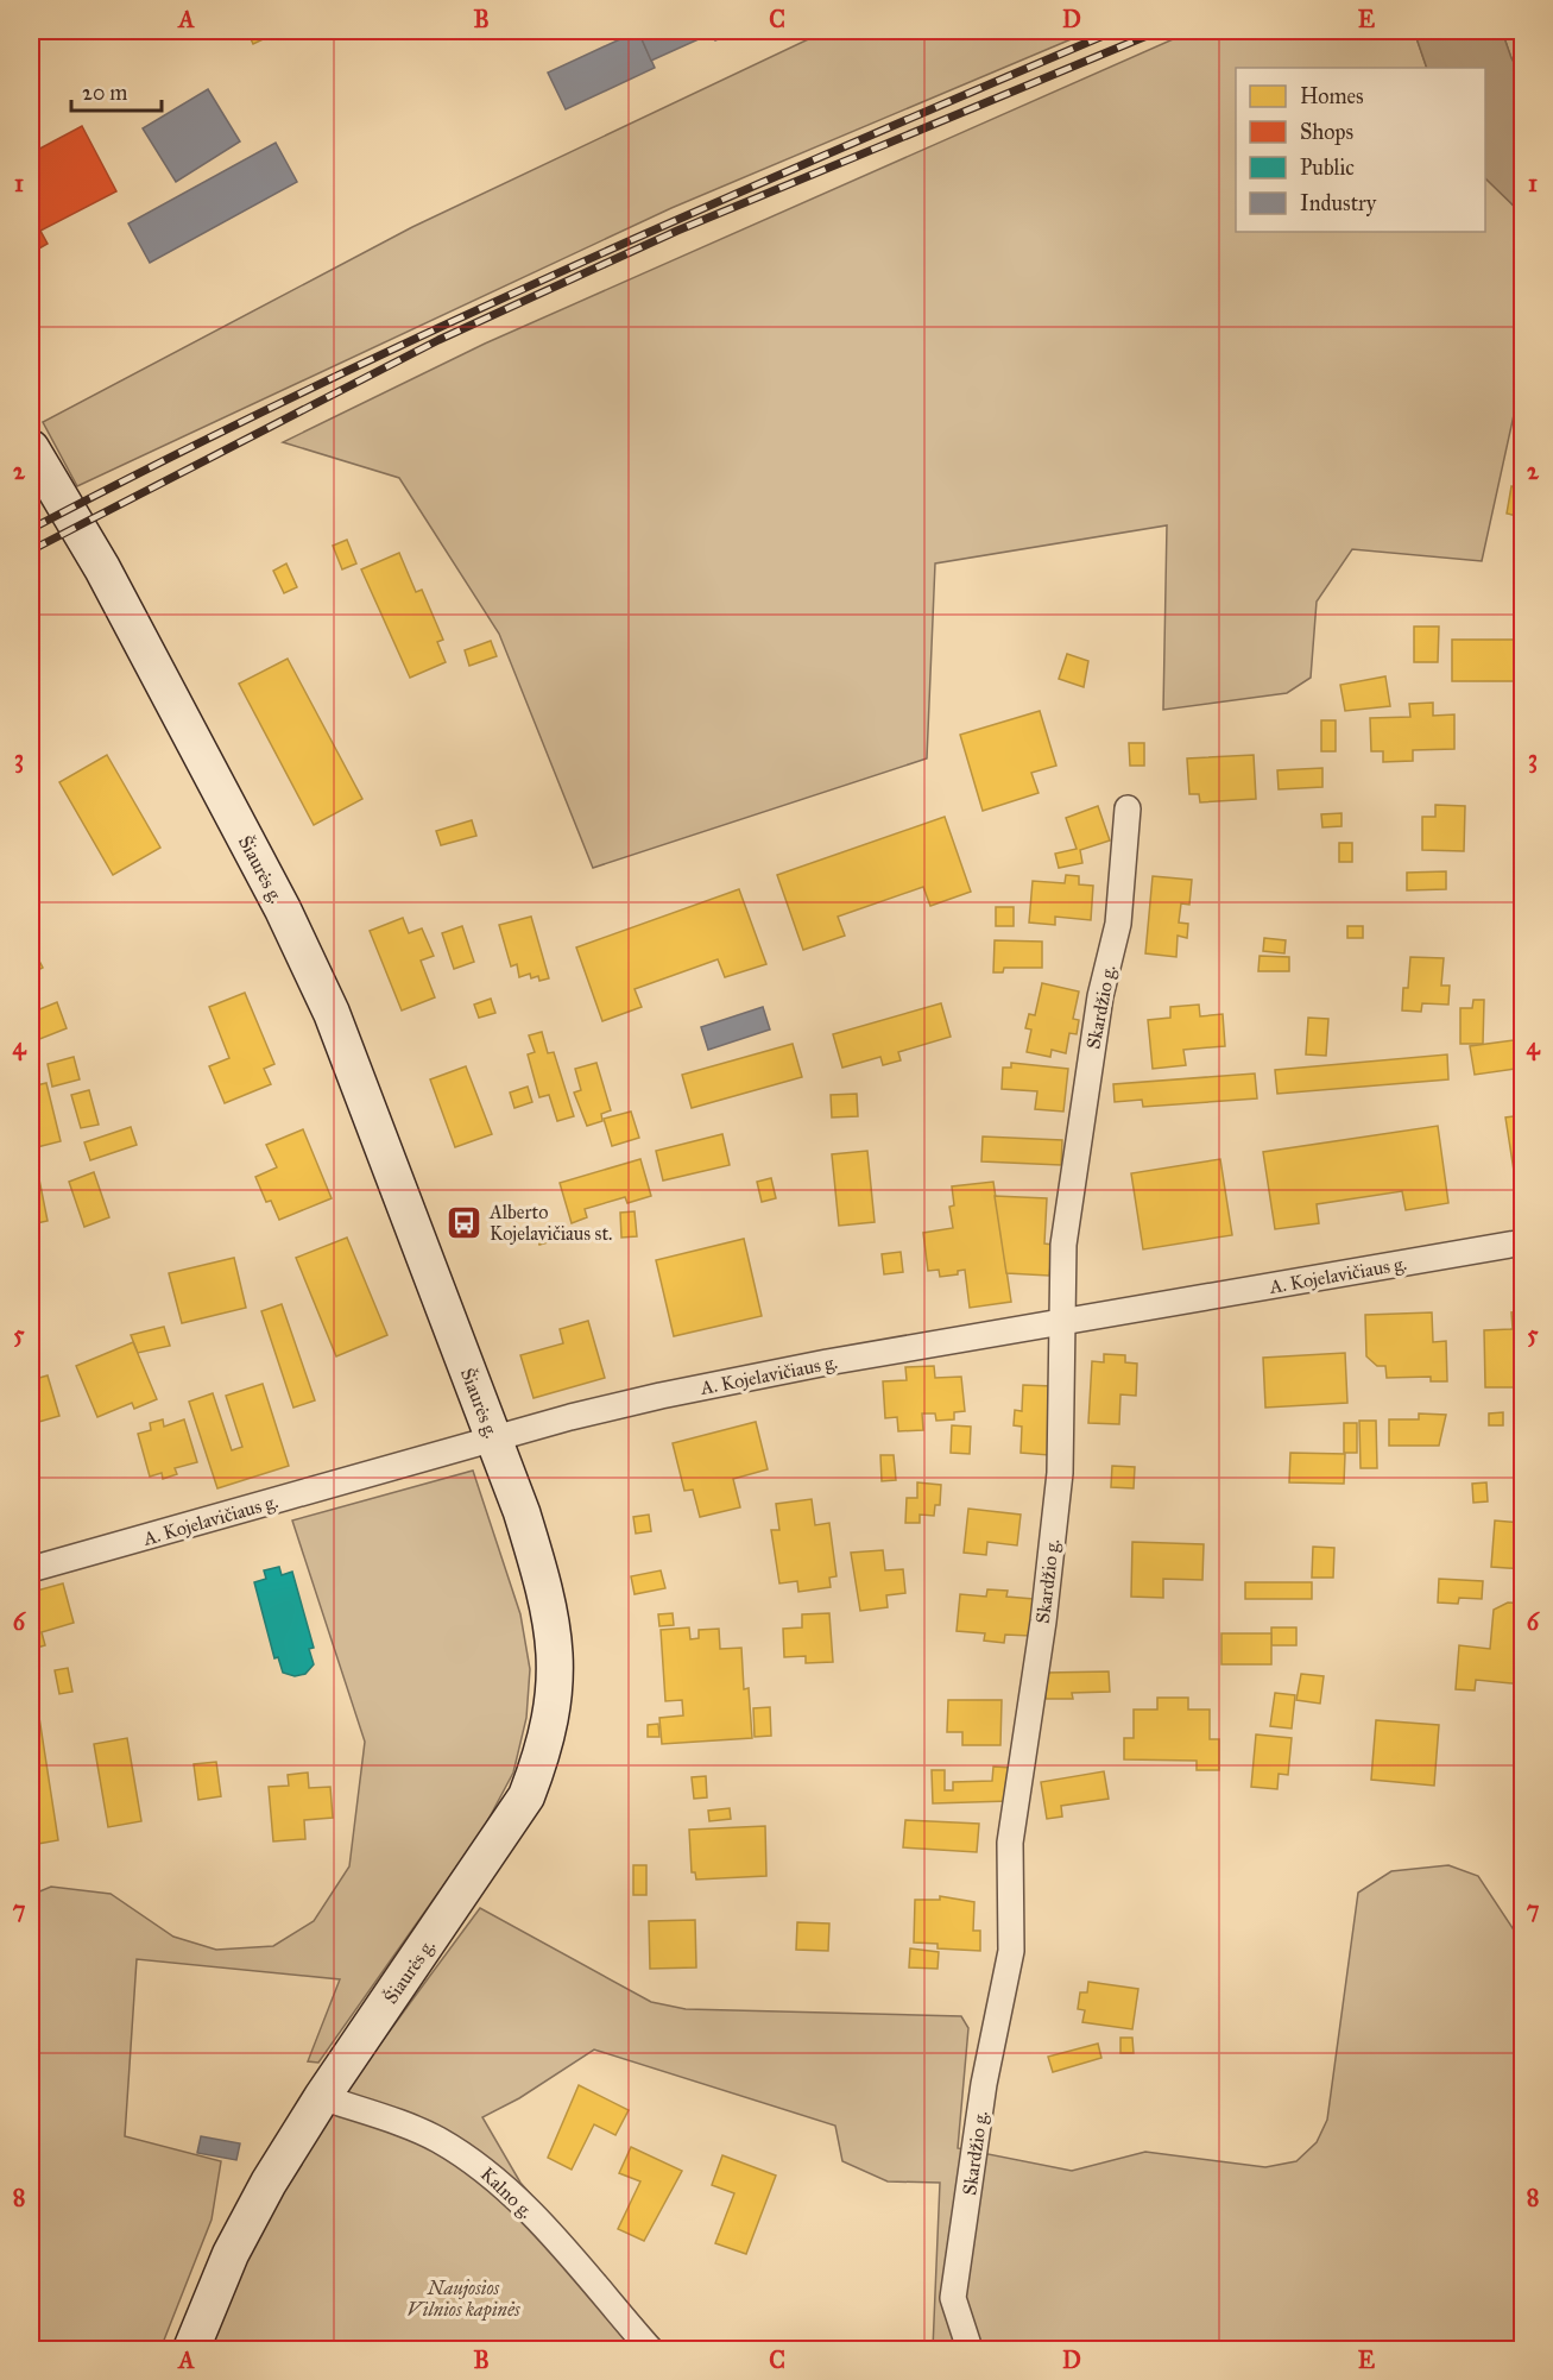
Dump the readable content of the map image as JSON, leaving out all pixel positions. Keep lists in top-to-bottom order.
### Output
{
  "streets": {
    "main road": ["Šiaurės g."],
    "street": ["Skardžio g.", "A. Kojelavičiaus g.", "Kalno g."]
  },
  "crossings": [
    ["Šiaurės g.", "A. Kojelavičiaus g."],
    ["Šiaurės g.", "Kalno g."],
    ["Skardžio g.", "A. Kojelavičiaus g."]
  ],
  "parks": ["Naujosios Vilnios kapinės"],
  "places": {
    "bus stop": ["Alberto Kojelavičiaus st."]
  },
  "legend": [
    "Homes",
    "Shops",
    "Public",
    "Industry"
  ],
  "scale_bar": "20 m",
  "grid": {
    "columns": [
      "A",
      "B",
      "C",
      "D",
      "E"
    ],
    "rows": [
      "1",
      "2",
      "3",
      "4",
      "5",
      "6",
      "7",
      "8"
    ]
  }
}
